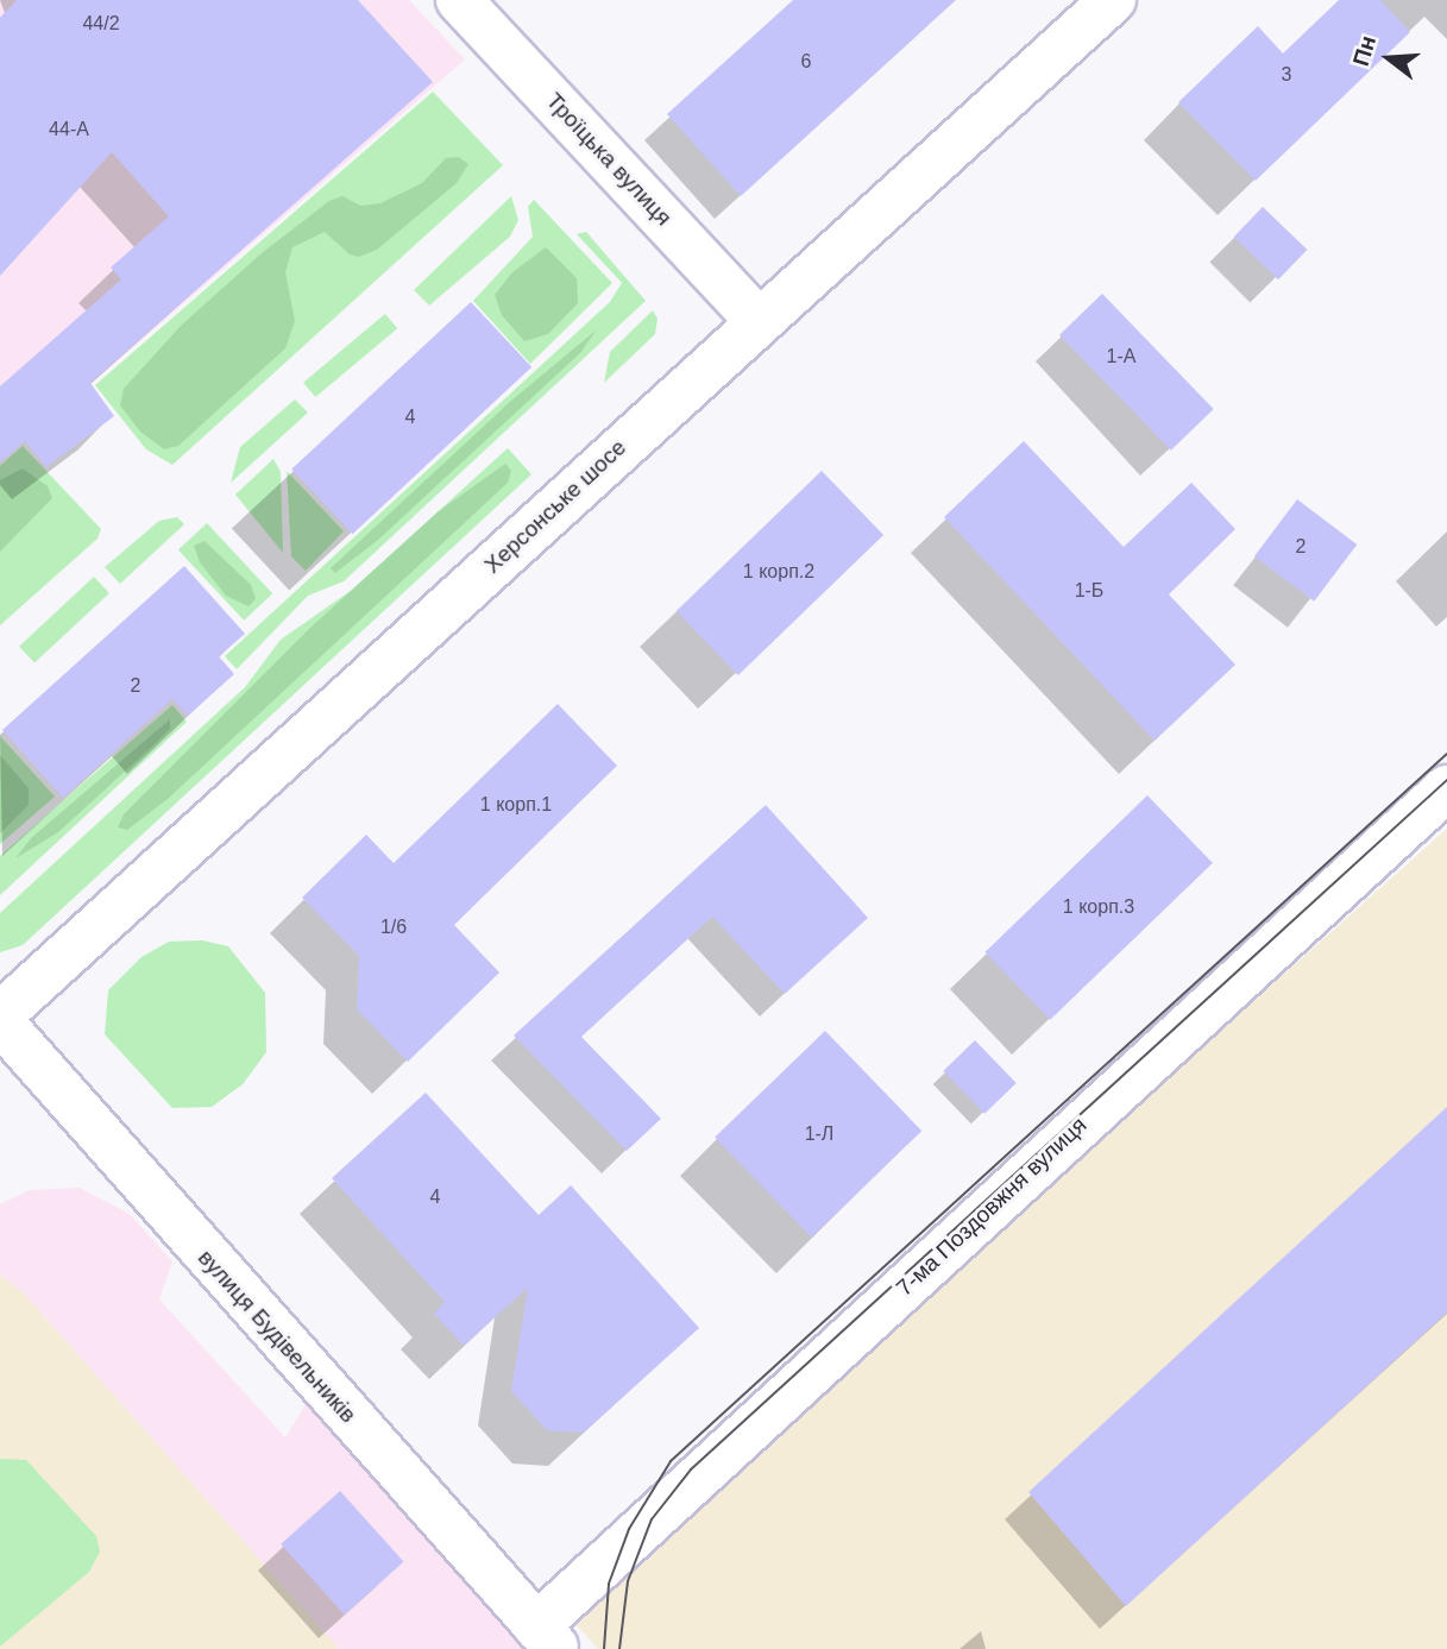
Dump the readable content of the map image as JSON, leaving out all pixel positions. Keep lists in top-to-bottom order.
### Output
{
  "streets": {
    "street": [
      "Троїцька вулиця",
      "Херсонське шосе",
      "7-ма Поздовжня вулиця",
      "вулиця Будівельників"
    ]
  },
  "crossings": [
    ["Троїцька вулиця", "Херсонське шосе"],
    ["Херсонське шосе", "вулиця Будівельників"],
    ["7-ма Поздовжня вулиця", "вулиця Будівельників"]
  ],
  "house_numbers": [
    "44/2",
    "6",
    "3",
    "44-А",
    "1-А",
    "4",
    "2",
    "1 корп.2",
    "1-Б",
    "2",
    "1 корп.1",
    "1 корп.3",
    "1/6",
    "1-Л",
    "4"
  ],
  "north": "left"
}
